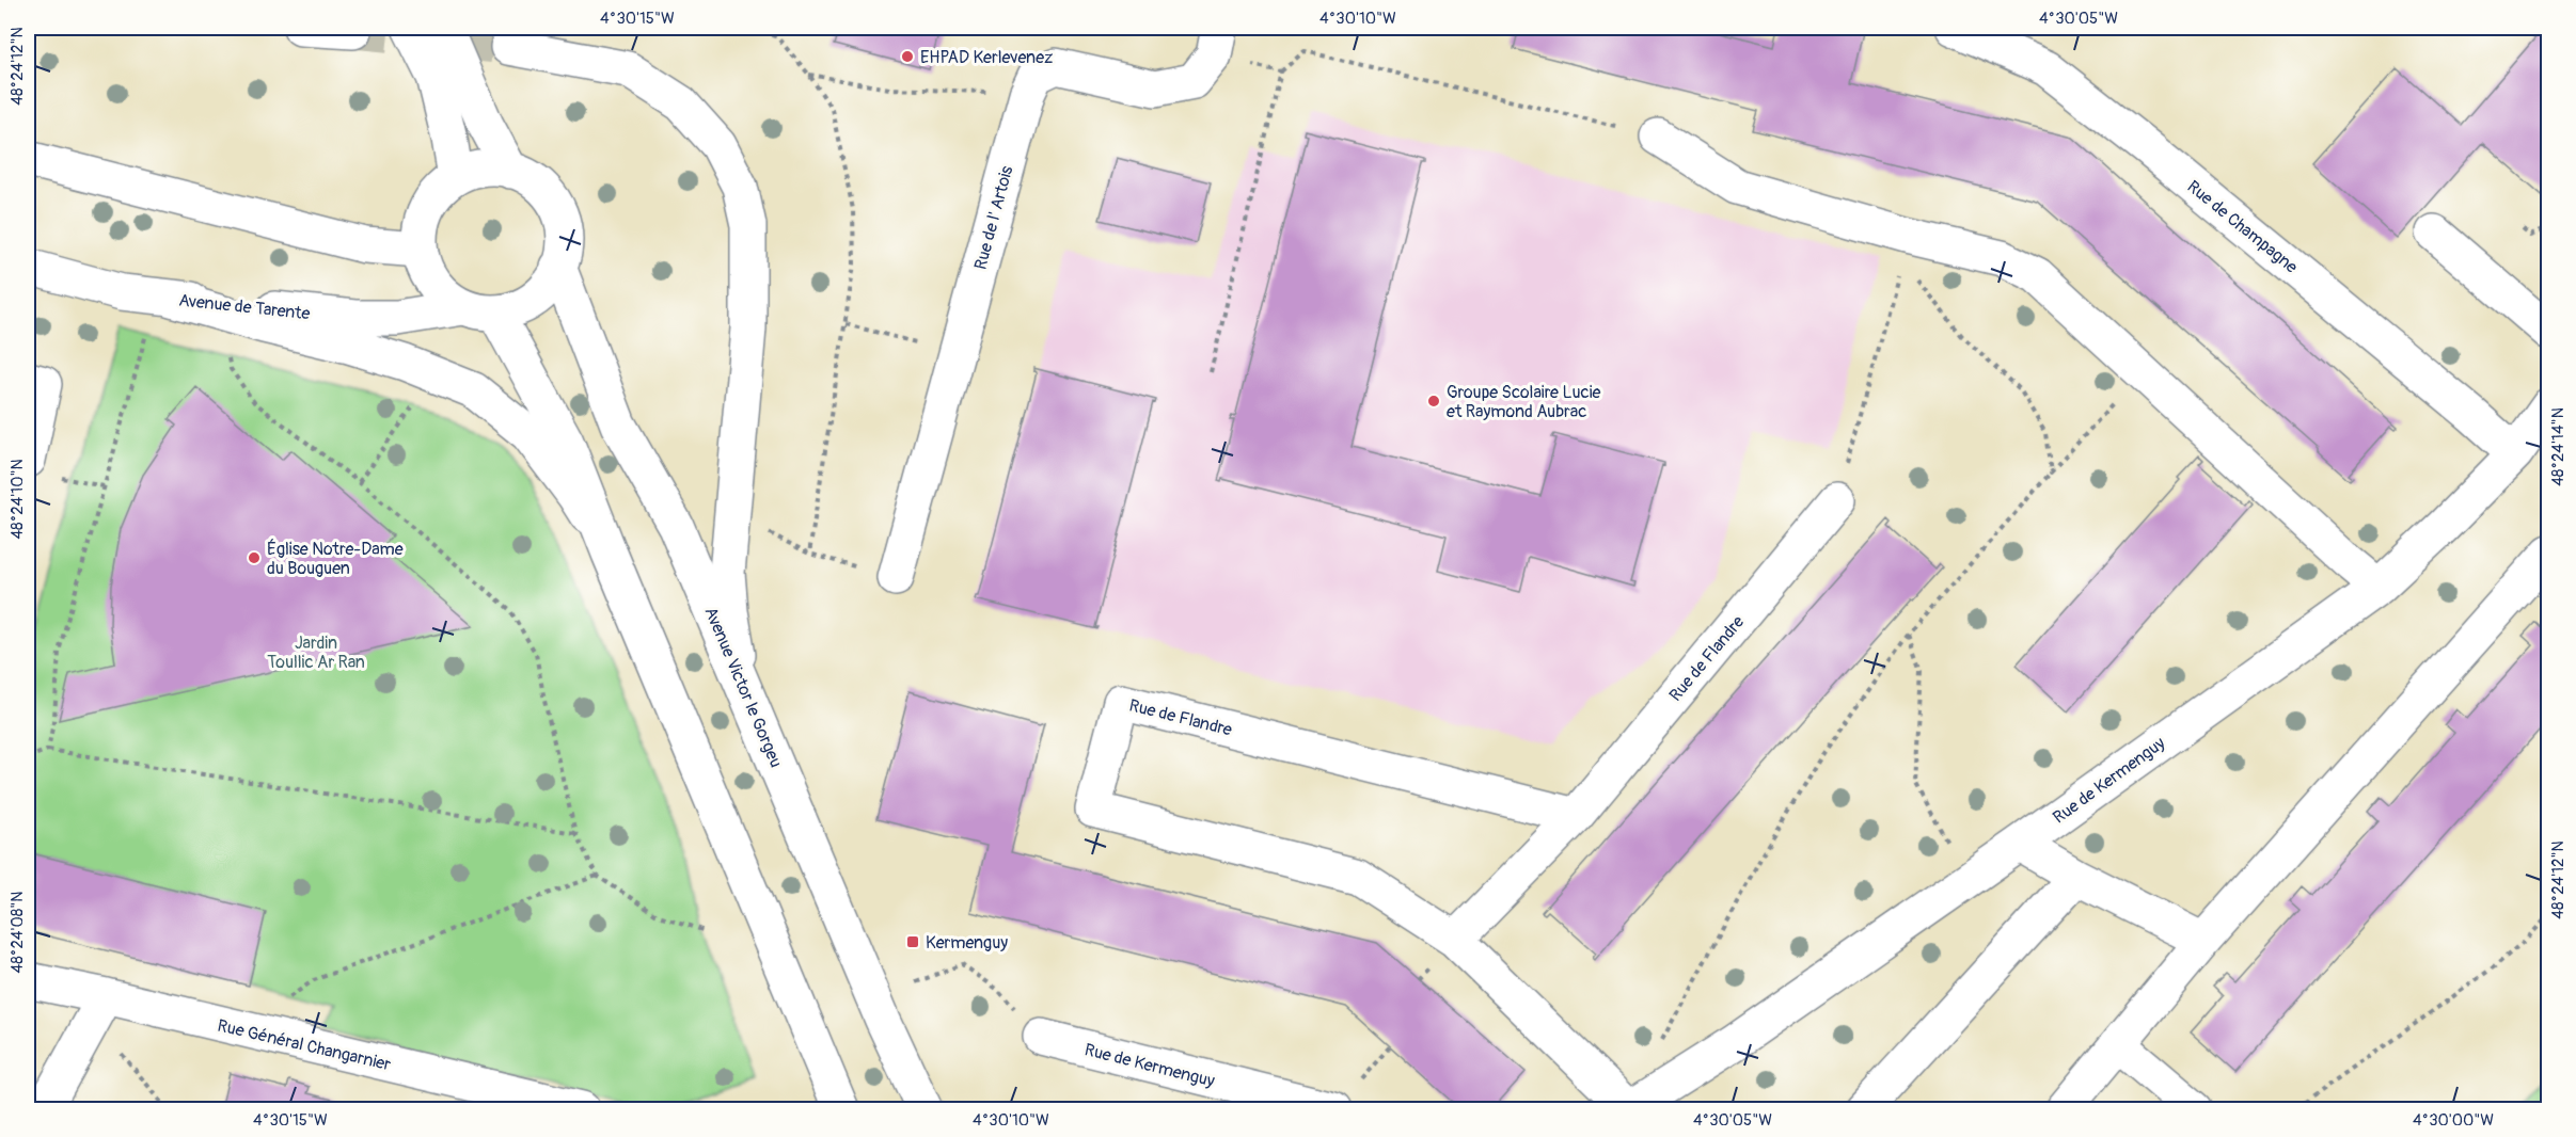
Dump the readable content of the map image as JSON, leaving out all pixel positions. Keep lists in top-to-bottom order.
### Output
{
  "streets": {
    "street": [
      "Rue de l' Artois",
      "Rue de Champagne",
      "Avenue de Tarente",
      "Rue de Flandre",
      "Avenue Victor le Gorgeu",
      "Rue de Kermenguy",
      "Rue Général Changarnier"
    ]
  },
  "crossings": [
    ["Rue de Champagne", "Rue de Kermenguy"],
    ["Avenue de Tarente", "Avenue Victor le Gorgeu"],
    ["Rue de Flandre", "Rue de Kermenguy"]
  ],
  "parks": ["Jardin Toullic Ar Ran"],
  "places": {
    "other": ["EHPAD Kerlevenez", "Groupe Scolaire Lucie et Raymond Aubrac", "Église Notre-Dame du Bouguen"],
    "transit": ["Kermenguy"]
  },
  "coordinates": [
    "4°30'15\"W",
    "4°30'10\"W",
    "4°30'05\"W",
    "48°24'12\"N",
    "48°24'14\"N",
    "48°24'10\"N",
    "48°24'08\"N",
    "4°30'00\"W"
  ]
}
